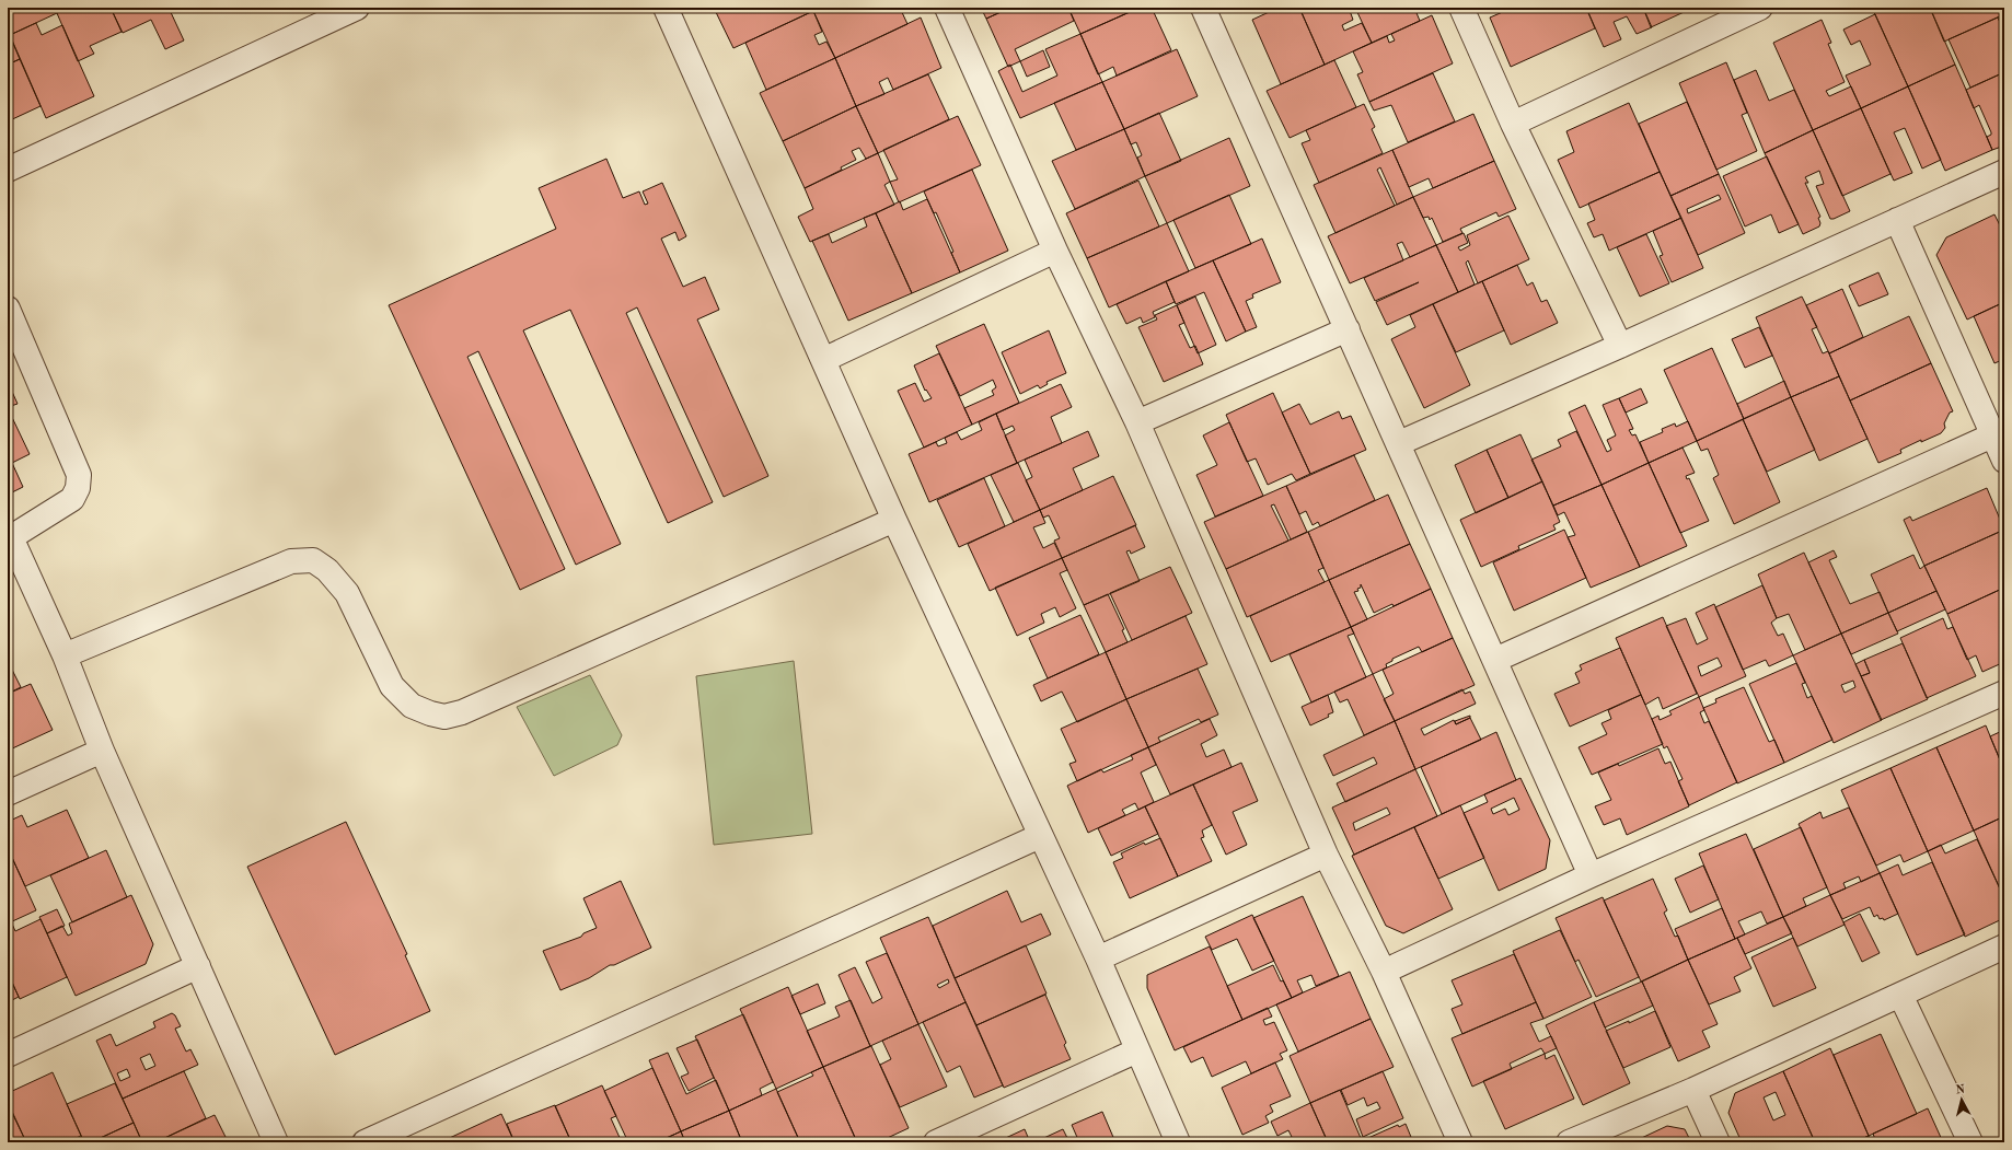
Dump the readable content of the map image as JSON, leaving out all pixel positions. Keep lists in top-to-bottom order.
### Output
{
  "north": "top"
}
